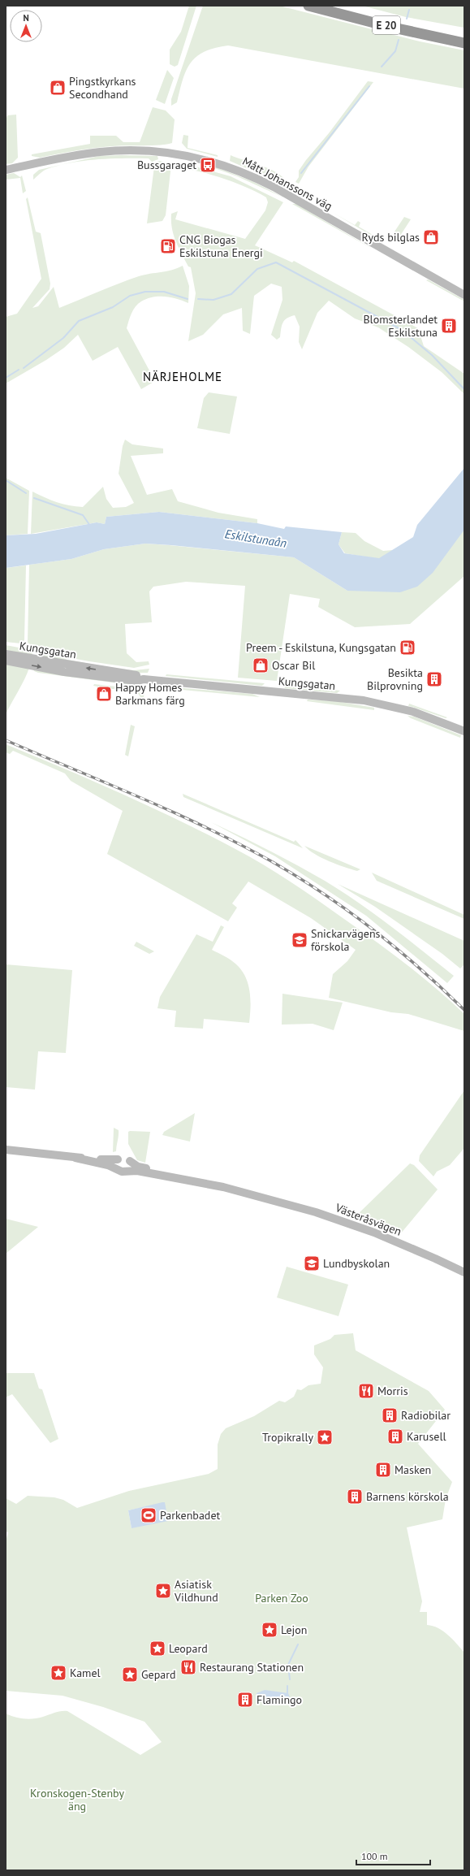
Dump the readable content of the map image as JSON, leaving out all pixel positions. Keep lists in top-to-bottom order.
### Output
{
  "streets": {
    "highway": ["E 20"],
    "street": ["Mått Johanssons väg", "Kungsgatan", "Västeråsvägen"]
  },
  "districts": ["NÄRJEHOLME"],
  "water": ["Eskilstunaån"],
  "parks": ["Parken Zoo", "Kronskogen-Stenby äng"],
  "places": {
    "shop": [
      "Pingstkyrkans Secondhand",
      "Ryds bilglas",
      "Oscar Bil",
      "Happy Homes Barkmans färg"
    ],
    "bus stop": ["Bussgaraget"],
    "fuel station": ["CNG Biogas Eskilstuna Energi", "Preem - Eskilstuna, Kungsgatan"],
    "building": [
      "Blomsterlandet Eskilstuna",
      "Besikta Bilprovning",
      "Radiobilar",
      "Karusell",
      "Masken",
      "Barnens körskola",
      "Flamingo"
    ],
    "school or university": ["Snickarvägens förskola", "Lundbyskolan"],
    "restaurant": ["Morris", "Restaurang Stationen"],
    "place": [
      "Tropikrally",
      "Asiatisk Vildhund",
      "Lejon",
      "Leopard",
      "Kamel",
      "Gepard"
    ],
    "sports": ["Parkenbadet"]
  },
  "scale_bar": "100 m",
  "north": "top"
}
